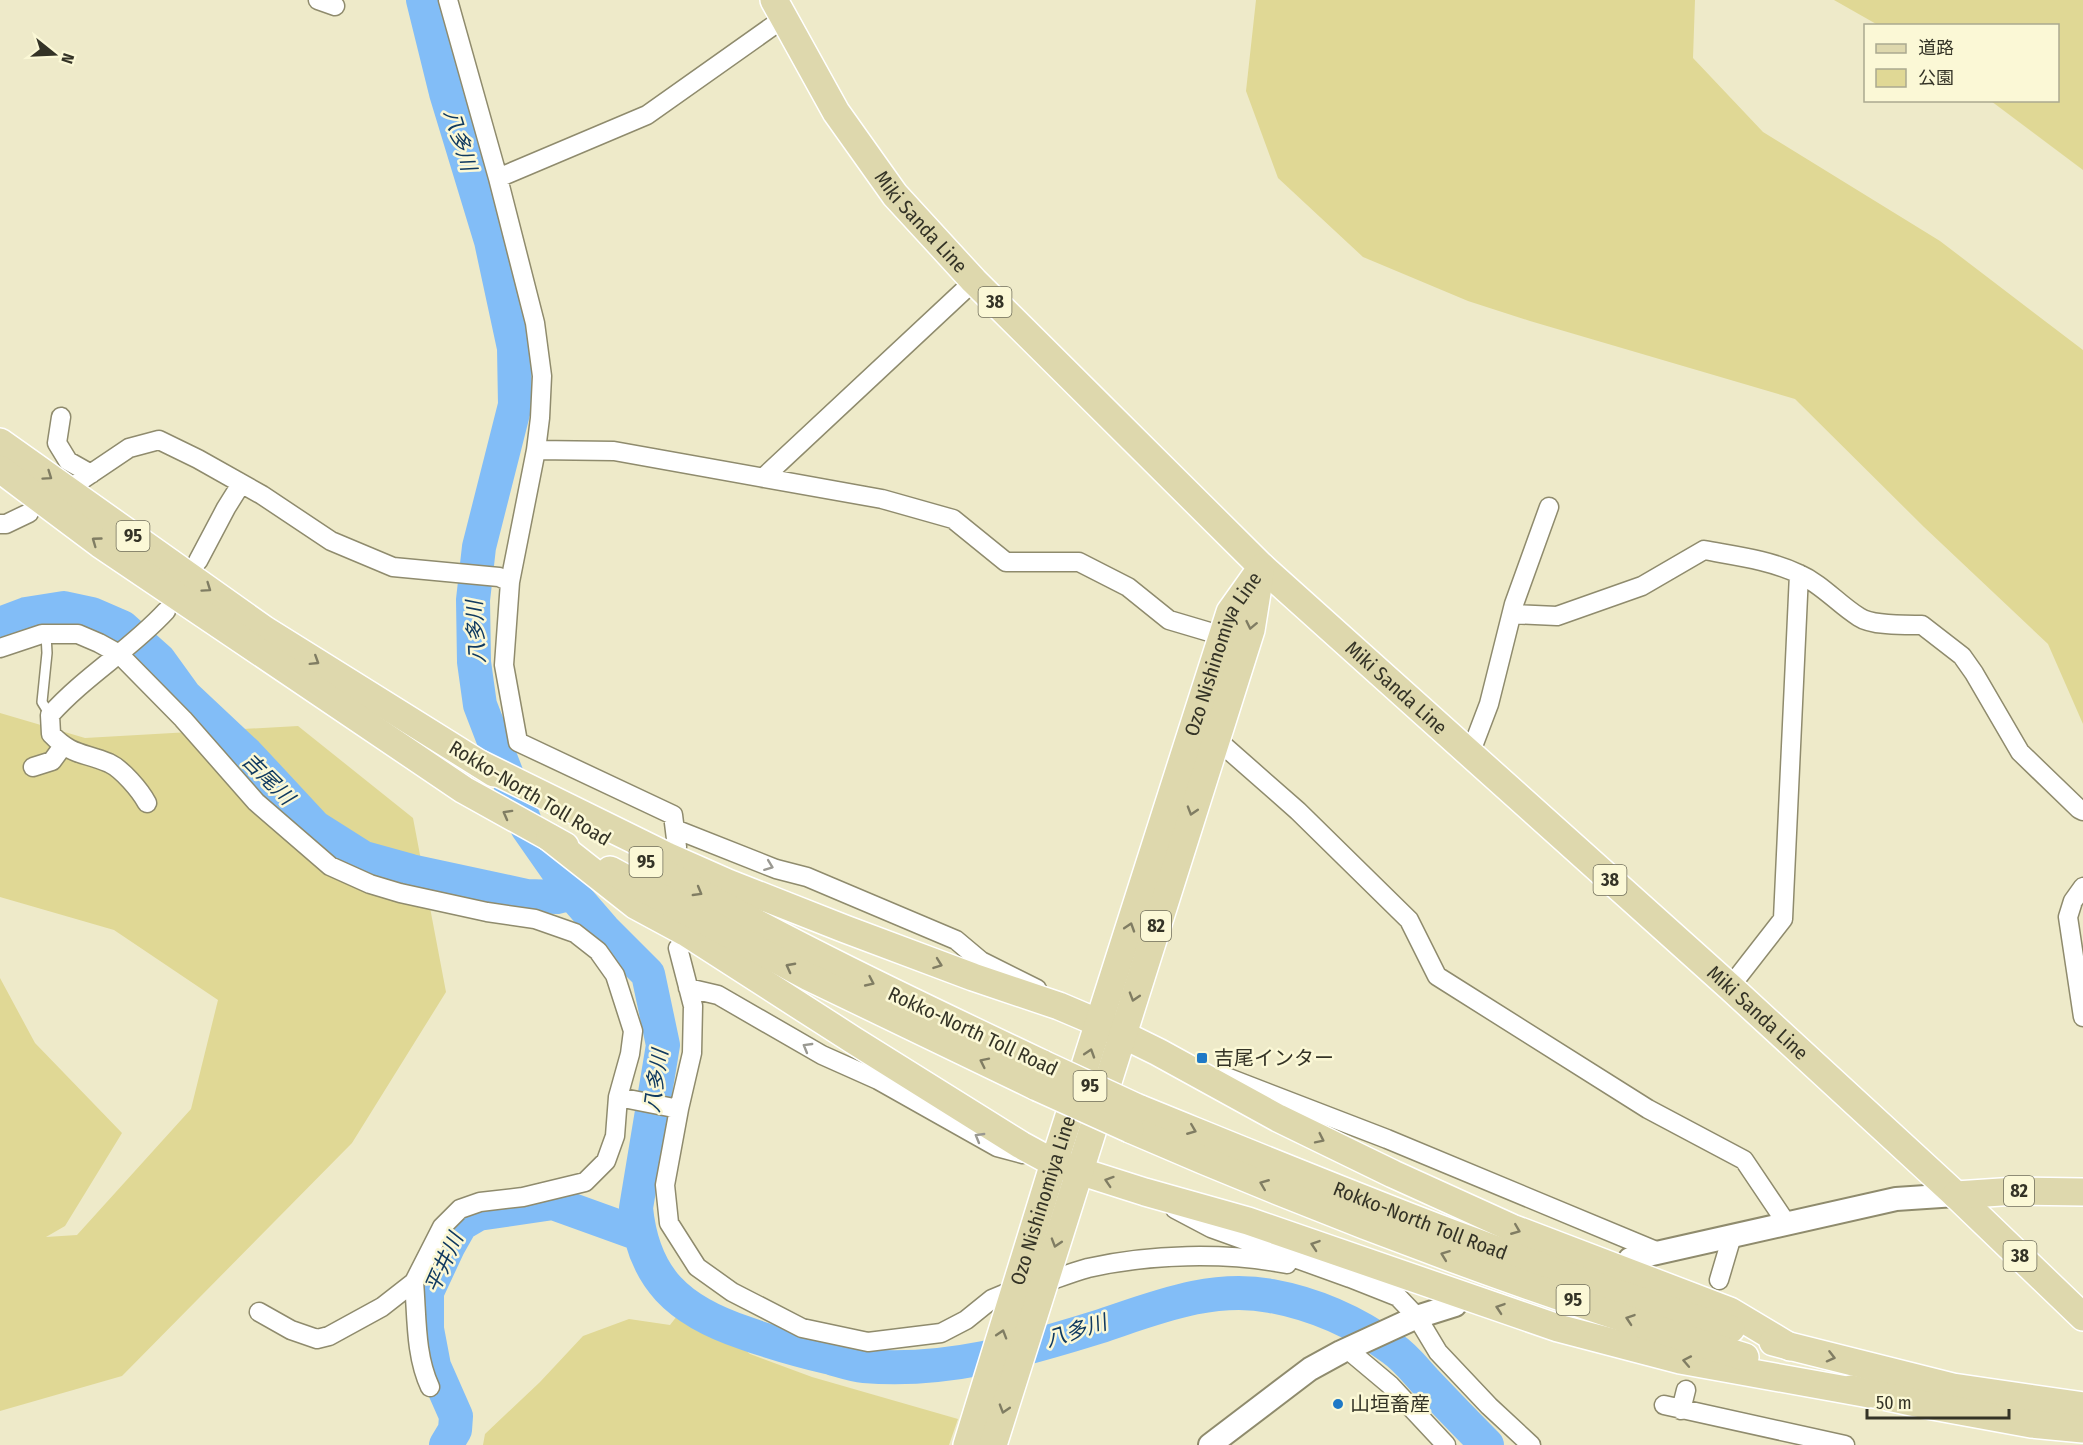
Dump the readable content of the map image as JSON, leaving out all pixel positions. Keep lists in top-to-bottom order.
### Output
{
  "streets": {
    "main road": [
      "Miki Sanda Line",
      "38",
      "95",
      "Ozo Nishinomiya Line",
      "Rokko-North Toll Road",
      "82"
    ]
  },
  "crossings": [
    ["Miki Sanda Line", "Ozo Nishinomiya Line"],
    ["Miki Sanda Line", "82"],
    ["95", "Ozo Nishinomiya Line"],
    ["95", "Rokko-North Toll Road"]
  ],
  "water": ["八多川", "吉尾川", "平井川"],
  "places": {
    "transit": ["吉尾インター"],
    "other": ["山垣畜産"]
  },
  "legend": ["道路", "公園"],
  "scale_bar": "50 m",
  "north": "right"
}
